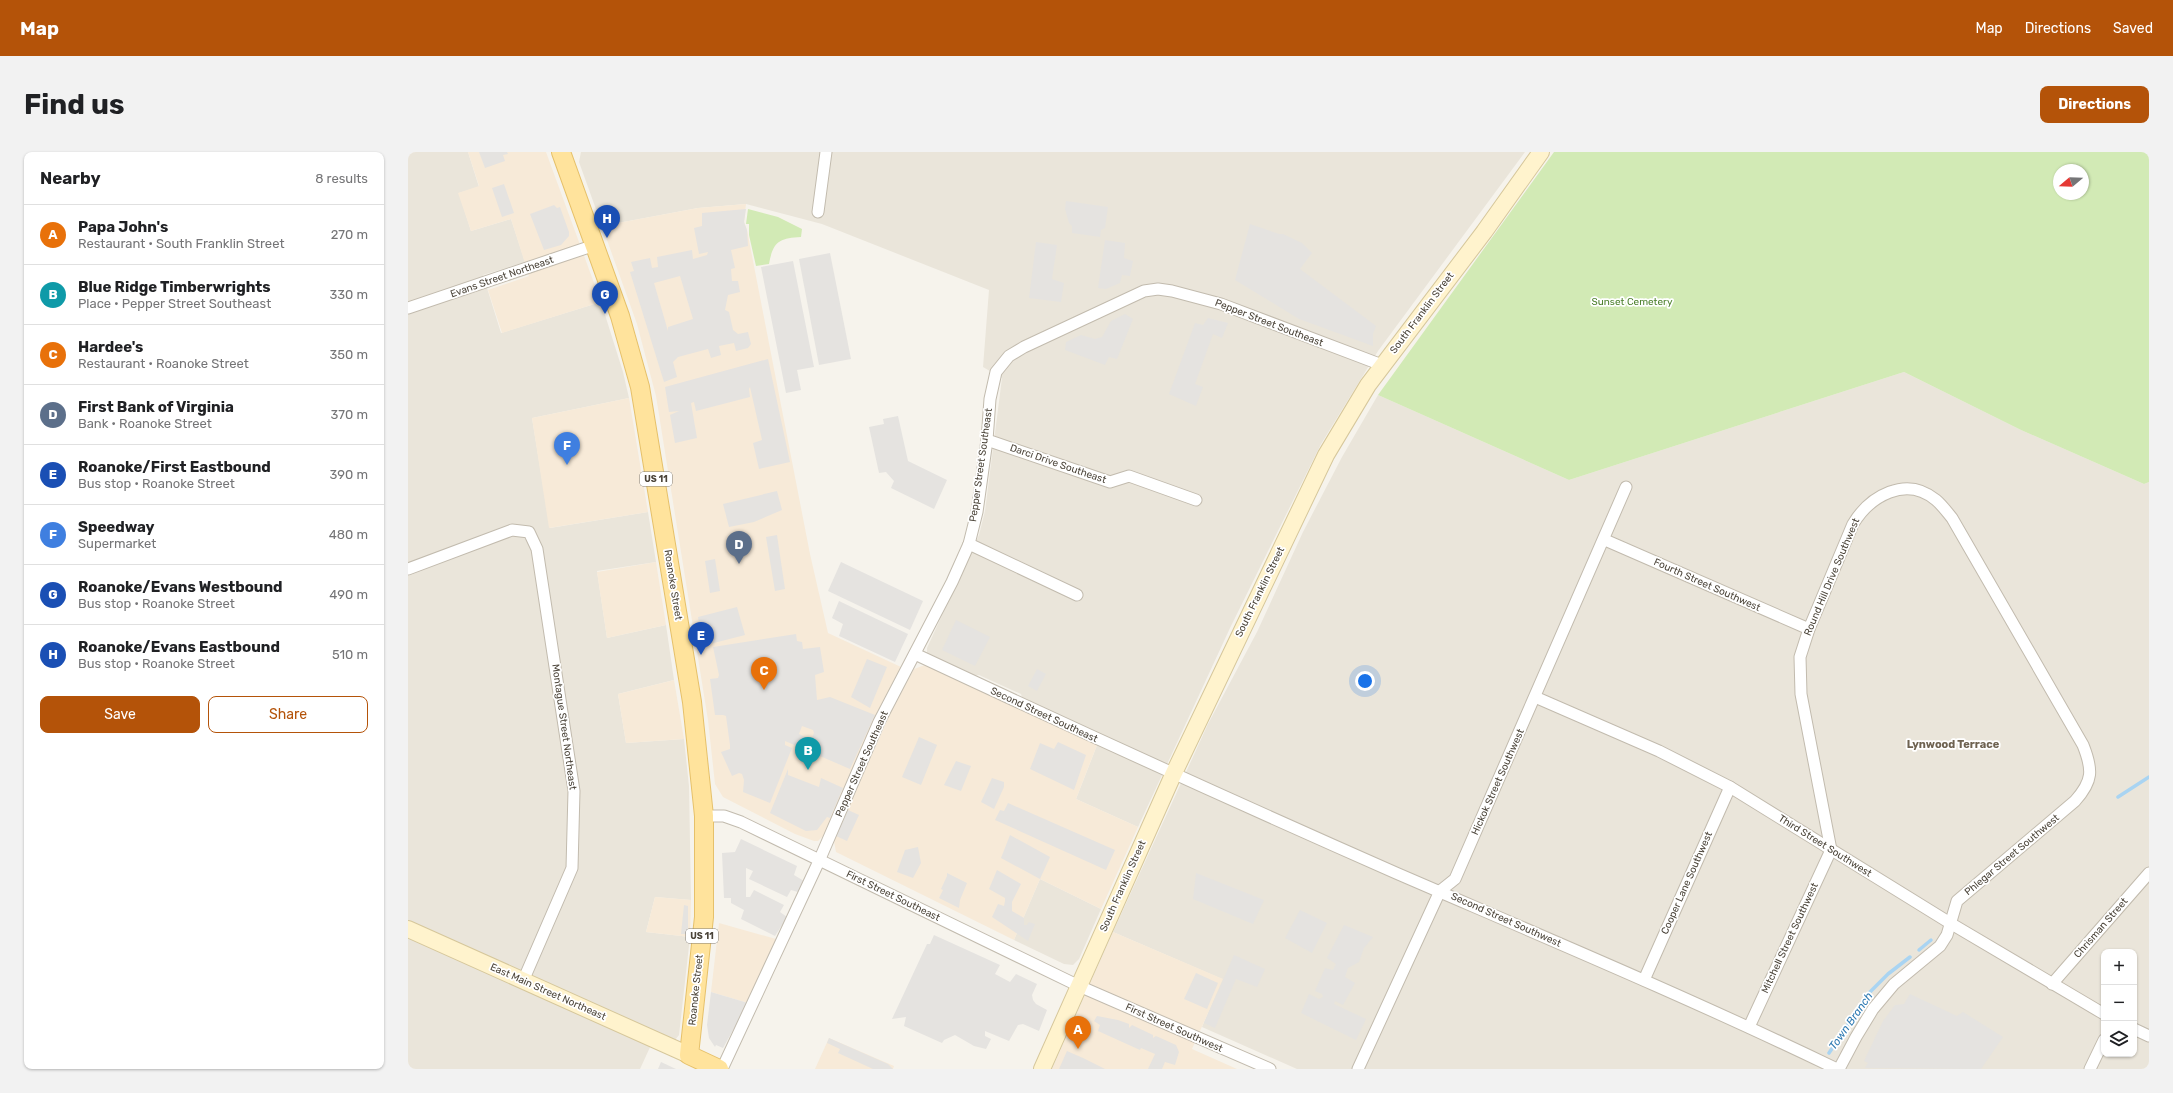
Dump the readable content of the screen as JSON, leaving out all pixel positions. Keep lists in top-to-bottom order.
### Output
{
  "streets": {
    "main road": [
      "South Franklin Street",
      "US 11",
      "Roanoke Street",
      "East Main Street Northeast"
    ],
    "street": [
      "Evans Street Northeast",
      "Pepper Street Southeast",
      "Darci Drive Southeast",
      "Round Hill Drive Southwest",
      "Fourth Street Southwest",
      "Second Street Southeast",
      "Montague Street Northeast",
      "Hickok Street Southwest",
      "Third Street Southwest",
      "Phlegar Street Southwest",
      "Cooper Lane Southwest",
      "First Street Southeast",
      "Second Street Southwest",
      "Chrisman Street",
      "Mitchell Street Southwest",
      "First Street Southwest"
    ]
  },
  "crossings": [
    ["Evans Street Northeast", "Roanoke Street"],
    ["South Franklin Street", "Pepper Street Southeast"],
    ["South Franklin Street", "Second Street Southeast"],
    ["South Franklin Street", "First Street Southeast"],
    ["South Franklin Street", "Second Street Southwest"],
    ["South Franklin Street", "First Street Southwest"],
    ["Pepper Street Southeast", "Darci Drive Southeast"],
    ["Pepper Street Southeast", "Second Street Southeast"],
    ["Pepper Street Southeast", "First Street Southeast"],
    ["Round Hill Drive Southwest", "Fourth Street Southwest"],
    ["Round Hill Drive Southwest", "Third Street Southwest"],
    ["Round Hill Drive Southwest", "Phlegar Street Southwest"],
    ["Round Hill Drive Southwest", "Mitchell Street Southwest"],
    ["Roanoke Street", "First Street Southeast"],
    ["Roanoke Street", "East Main Street Northeast"],
    ["Fourth Street Southwest", "Hickok Street Southwest"],
    ["Second Street Southeast", "Second Street Southwest"],
    ["Montague Street Northeast", "East Main Street Northeast"],
    ["Hickok Street Southwest", "Third Street Southwest"],
    ["Hickok Street Southwest", "Second Street Southwest"],
    ["Third Street Southwest", "Phlegar Street Southwest"],
    ["Third Street Southwest", "Cooper Lane Southwest"],
    ["Third Street Southwest", "Chrisman Street"],
    ["Third Street Southwest", "Mitchell Street Southwest"],
    ["Phlegar Street Southwest", "Second Street Southwest"],
    ["Cooper Lane Southwest", "Second Street Southwest"],
    ["First Street Southeast", "First Street Southwest"],
    ["Second Street Southwest", "Mitchell Street Southwest"]
  ],
  "districts": ["Lynwood Terrace"],
  "water": ["Town Branch"],
  "parks": ["Sunset Cemetery"],
  "north": "left",
  "page": {
    "header": "Map",
    "nav": ["Map", "Directions", "Saved"],
    "buttons": [
      "Directions",
      ["Save", "Share"]
    ],
    "title": "Find us",
    "heading": ["Nearby", "8 results"],
    "list": [
      {
        "mark": "A",
        "name": "Papa John's",
        "note": "Restaurant · South Franklin Street",
        "value": "270 m"
      },
      {
        "mark": "B",
        "name": "Blue Ridge Timberwrights",
        "note": "Place · Pepper Street Southeast",
        "value": "330 m"
      },
      {
        "mark": "C",
        "name": "Hardee's",
        "note": "Restaurant · Roanoke Street",
        "value": "350 m"
      },
      {
        "mark": "D",
        "name": "First Bank of Virginia",
        "note": "Bank · Roanoke Street",
        "value": "370 m"
      },
      {
        "mark": "E",
        "name": "Roanoke/First Eastbound",
        "note": "Bus stop · Roanoke Street",
        "value": "390 m"
      },
      {
        "mark": "F",
        "name": "Speedway",
        "note": "Supermarket",
        "value": "480 m"
      },
      {
        "mark": "G",
        "name": "Roanoke/Evans Westbound",
        "note": "Bus stop · Roanoke Street",
        "value": "490 m"
      },
      {
        "mark": "H",
        "name": "Roanoke/Evans Eastbound",
        "note": "Bus stop · Roanoke Street",
        "value": "510 m"
      }
    ],
    "pins": [
      "H",
      "G",
      "F",
      "D",
      "E",
      "C",
      "B",
      "A"
    ],
    "map_buttons": ["+", "−"]
  }
}
